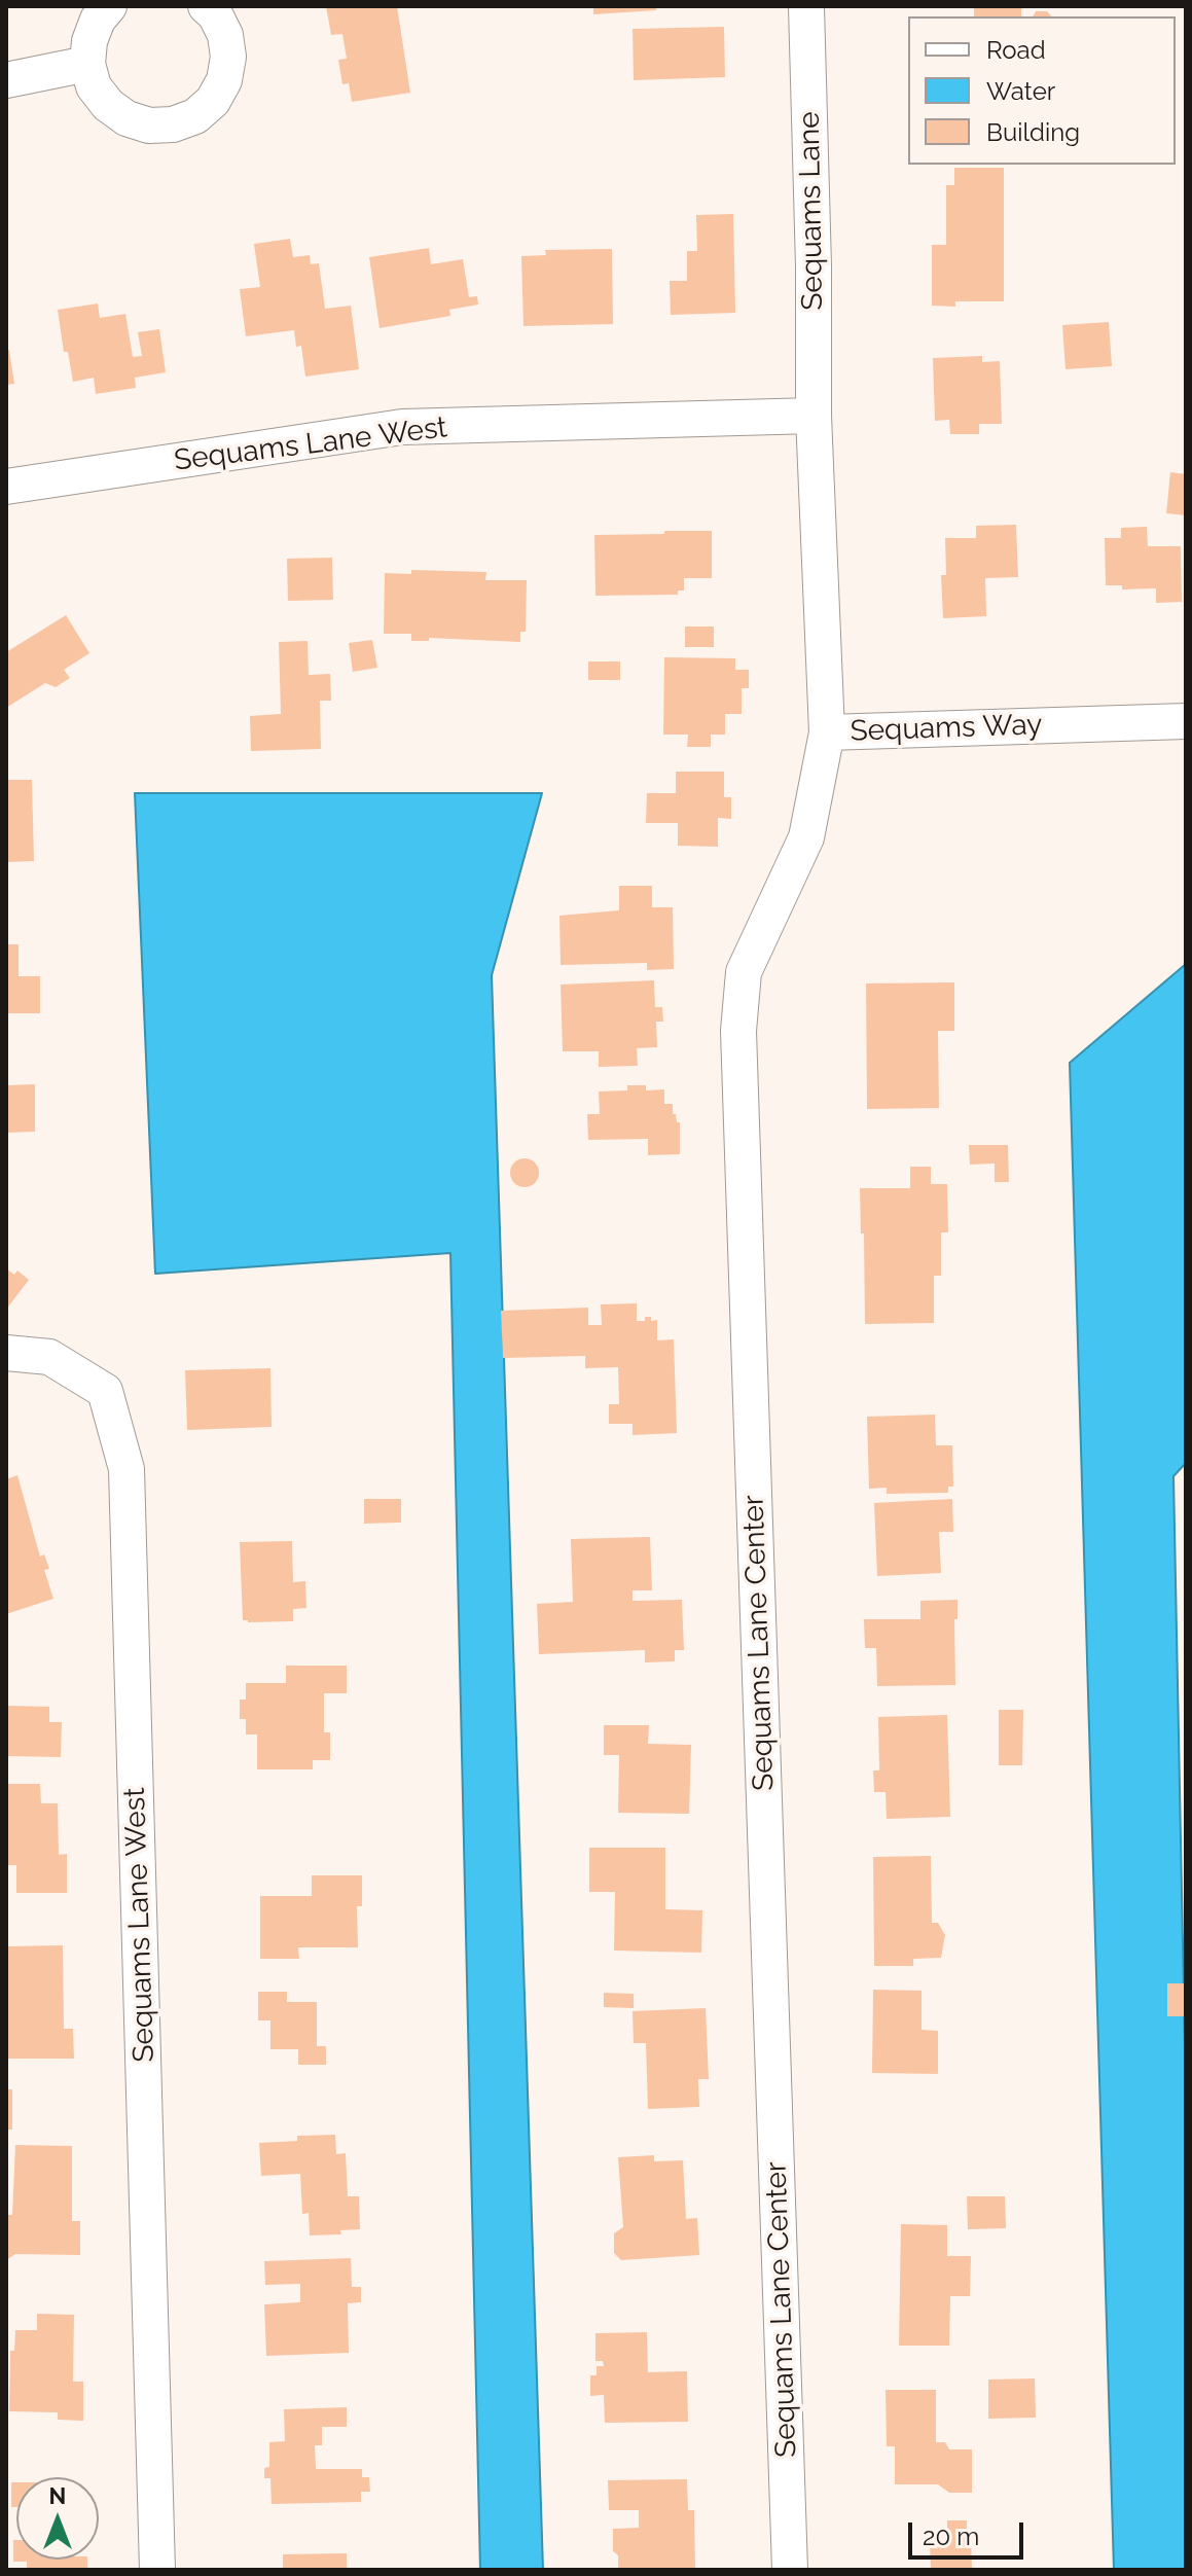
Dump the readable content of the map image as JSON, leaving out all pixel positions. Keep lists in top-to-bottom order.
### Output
{
  "streets": {
    "street": [
      "Sequams Lane",
      "Sequams Lane West",
      "Sequams Way",
      "Sequams Lane Center"
    ]
  },
  "crossings": [
    ["Sequams Lane", "Sequams Lane West"],
    ["Sequams Lane", "Sequams Way"],
    ["Sequams Lane West", "Sequams Way"],
    ["Sequams Way", "Sequams Lane Center"]
  ],
  "legend": ["Road", "Water", "Building"],
  "scale_bar": "20 m",
  "north": "top"
}
